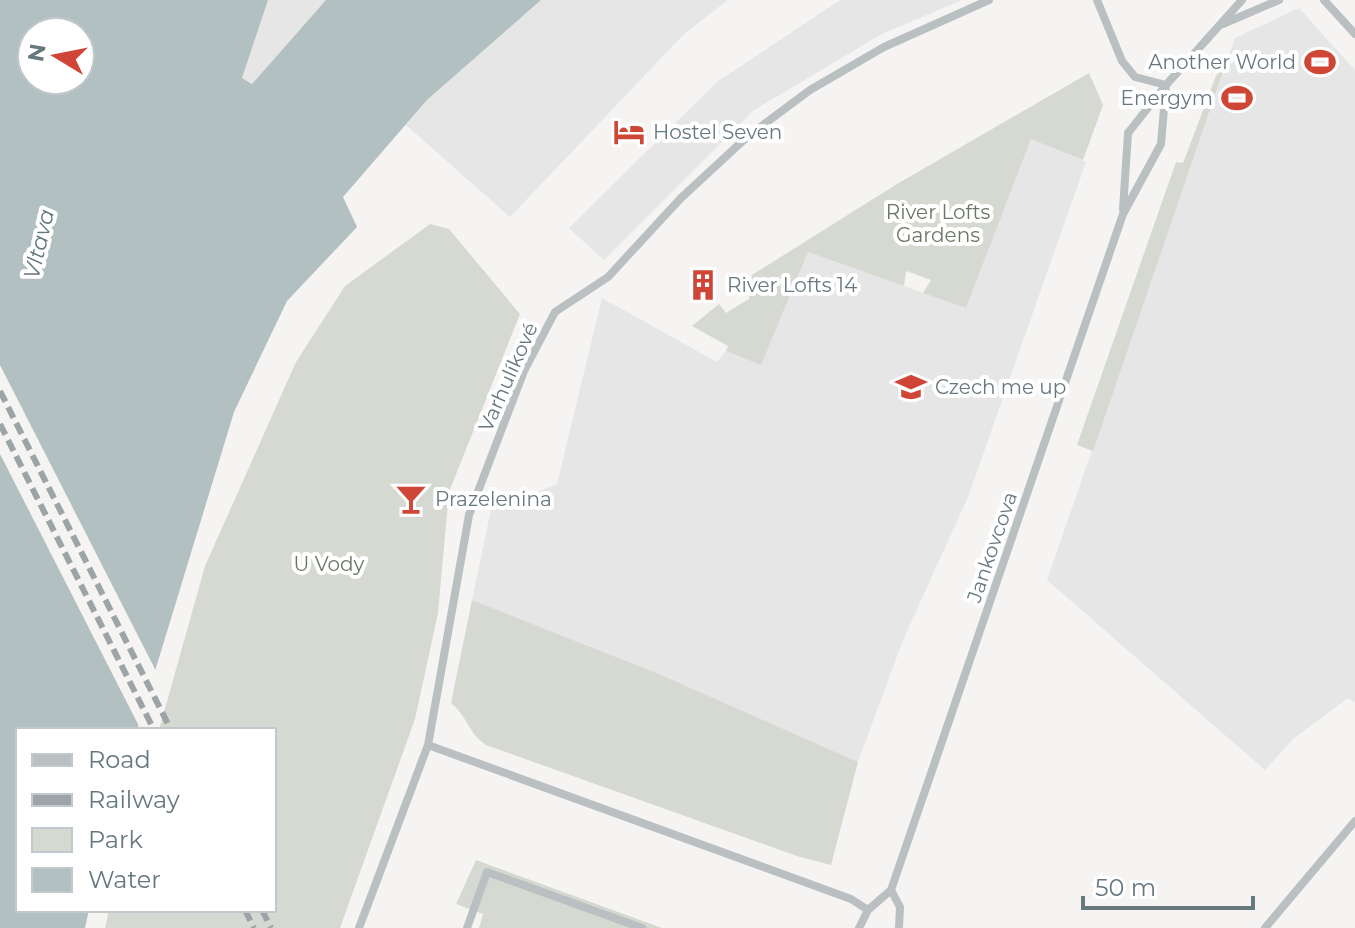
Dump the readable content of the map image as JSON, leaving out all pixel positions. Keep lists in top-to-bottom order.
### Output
{
  "streets": {
    "street": ["Varhulíkové", "Jankovcova"]
  },
  "water": ["Vltava"],
  "parks": ["River Lofts Gardens", "U Vody"],
  "places": {
    "sports": ["Another World", "Energym"],
    "hotel": ["Hostel Seven"],
    "building": ["River Lofts 14"],
    "school or university": ["Czech me up"],
    "bar": ["Prazelenina"]
  },
  "legend": [
    "Road",
    "Railway",
    "Park",
    "Water"
  ],
  "scale_bar": "50 m",
  "north": "left"
}
